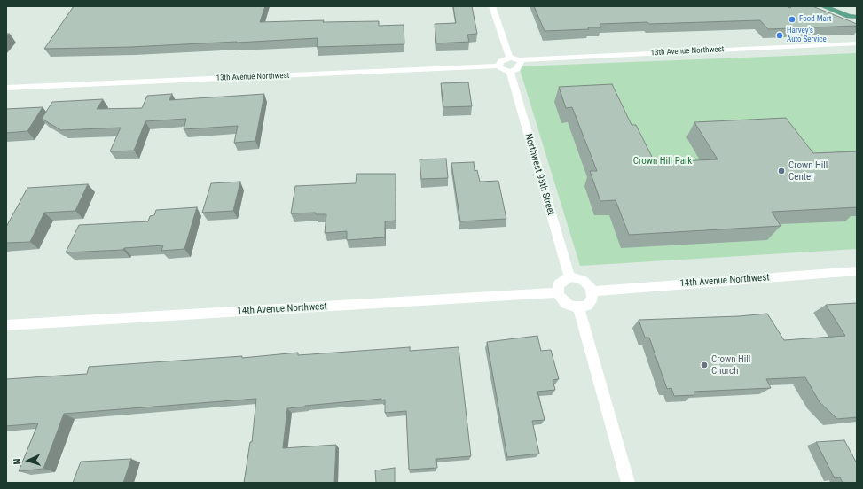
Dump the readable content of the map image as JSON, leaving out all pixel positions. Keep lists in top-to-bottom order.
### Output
{
  "streets": {
    "street": ["13th Avenue Northwest", "Northwest 95th Street", "14th Avenue Northwest"]
  },
  "crossings": [
    ["13th Avenue Northwest", "Northwest 95th Street"],
    ["Northwest 95th Street", "14th Avenue Northwest"]
  ],
  "parks": ["Crown Hill Park"],
  "places": [
    "Food Mart",
    "Harvey's Auto Service",
    "Crown Hill Center",
    "Crown Hill Church"
  ],
  "north": "left"
}
